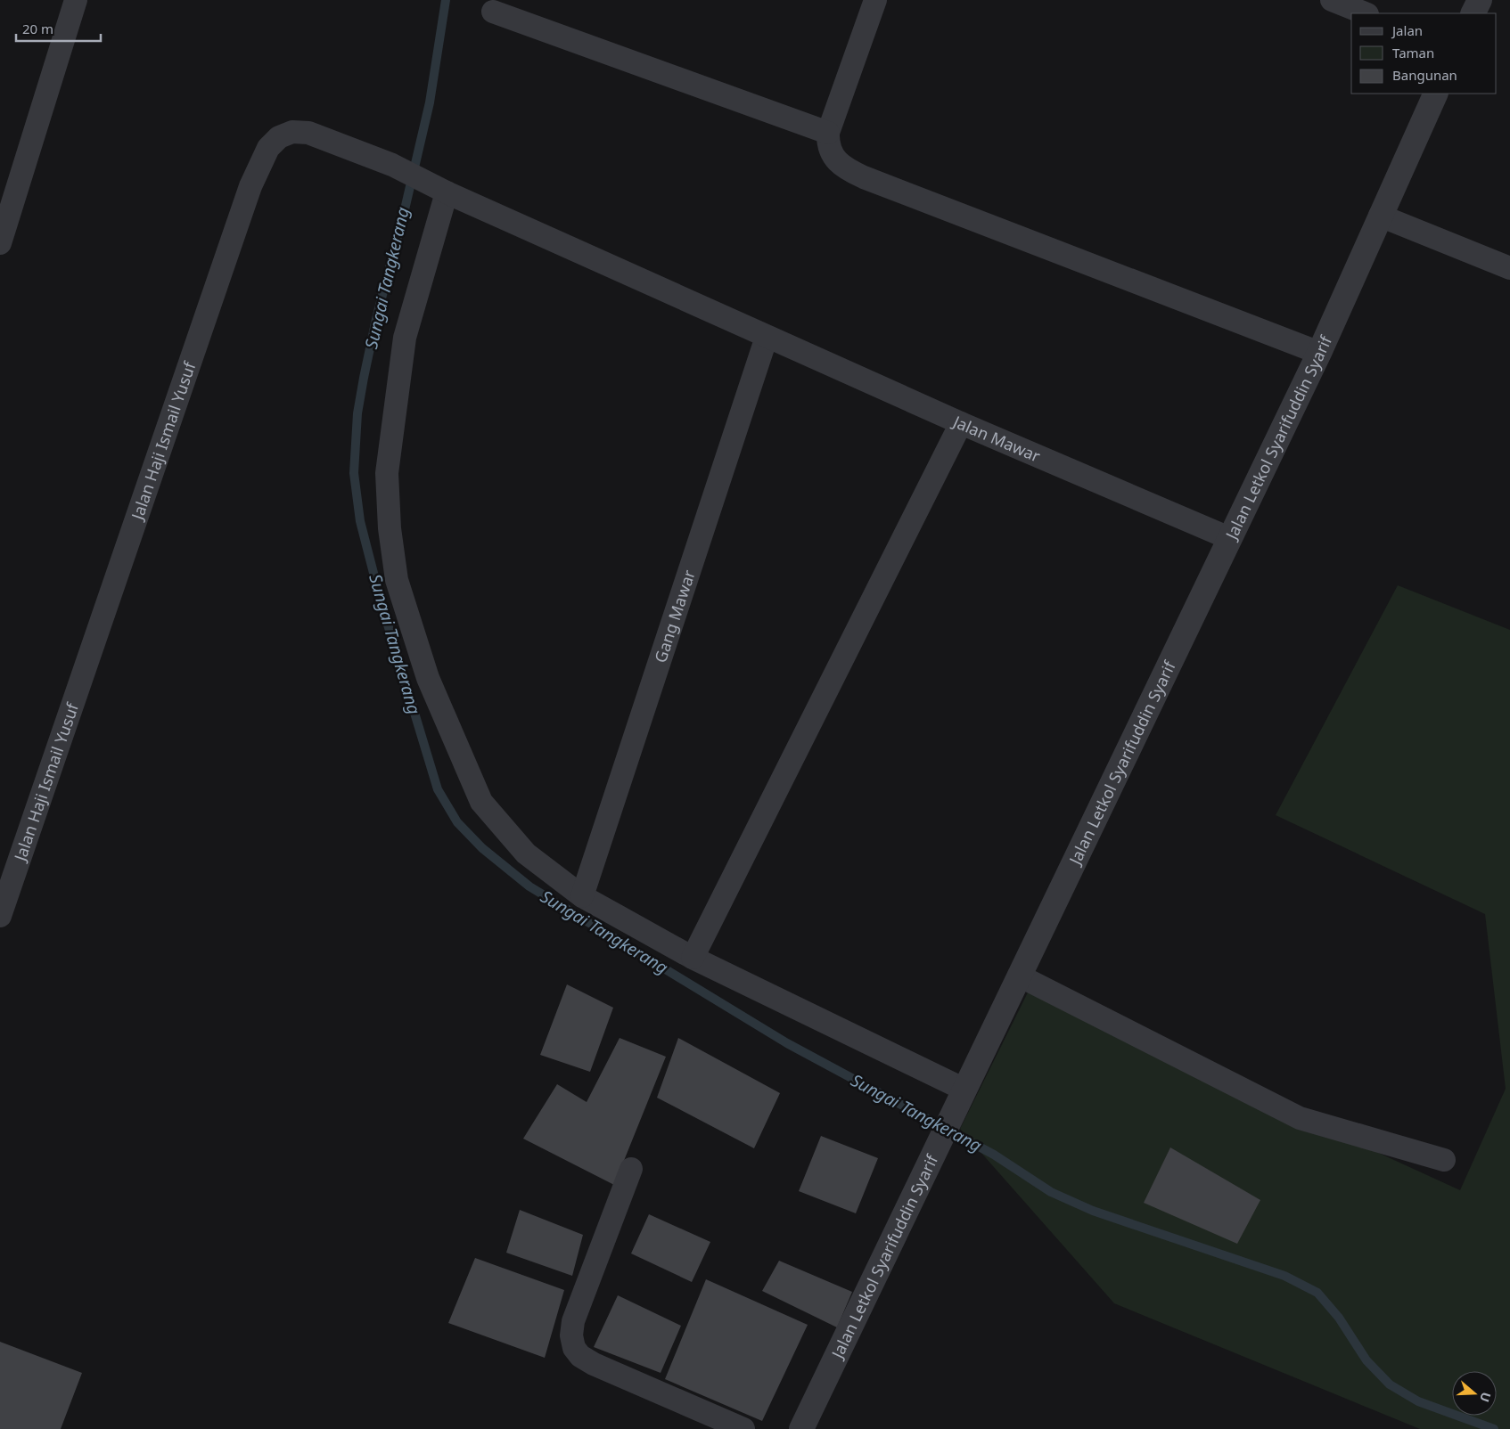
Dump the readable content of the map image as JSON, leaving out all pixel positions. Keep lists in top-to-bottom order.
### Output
{
  "streets": {
    "street": [
      "Jalan Letkol Syarifuddin Syarif",
      "Jalan Mawar",
      "Jalan Haji Ismail Yusuf",
      "Gang Mawar"
    ]
  },
  "crossings": [
    ["Jalan Letkol Syarifuddin Syarif", "Jalan Mawar"],
    ["Jalan Mawar", "Jalan Haji Ismail Yusuf"],
    ["Jalan Mawar", "Gang Mawar"]
  ],
  "water": ["Sungai Tangkerang"],
  "legend": ["Jalan", "Taman", "Bangunan"],
  "scale_bar": "20 m",
  "north": "right"
}
